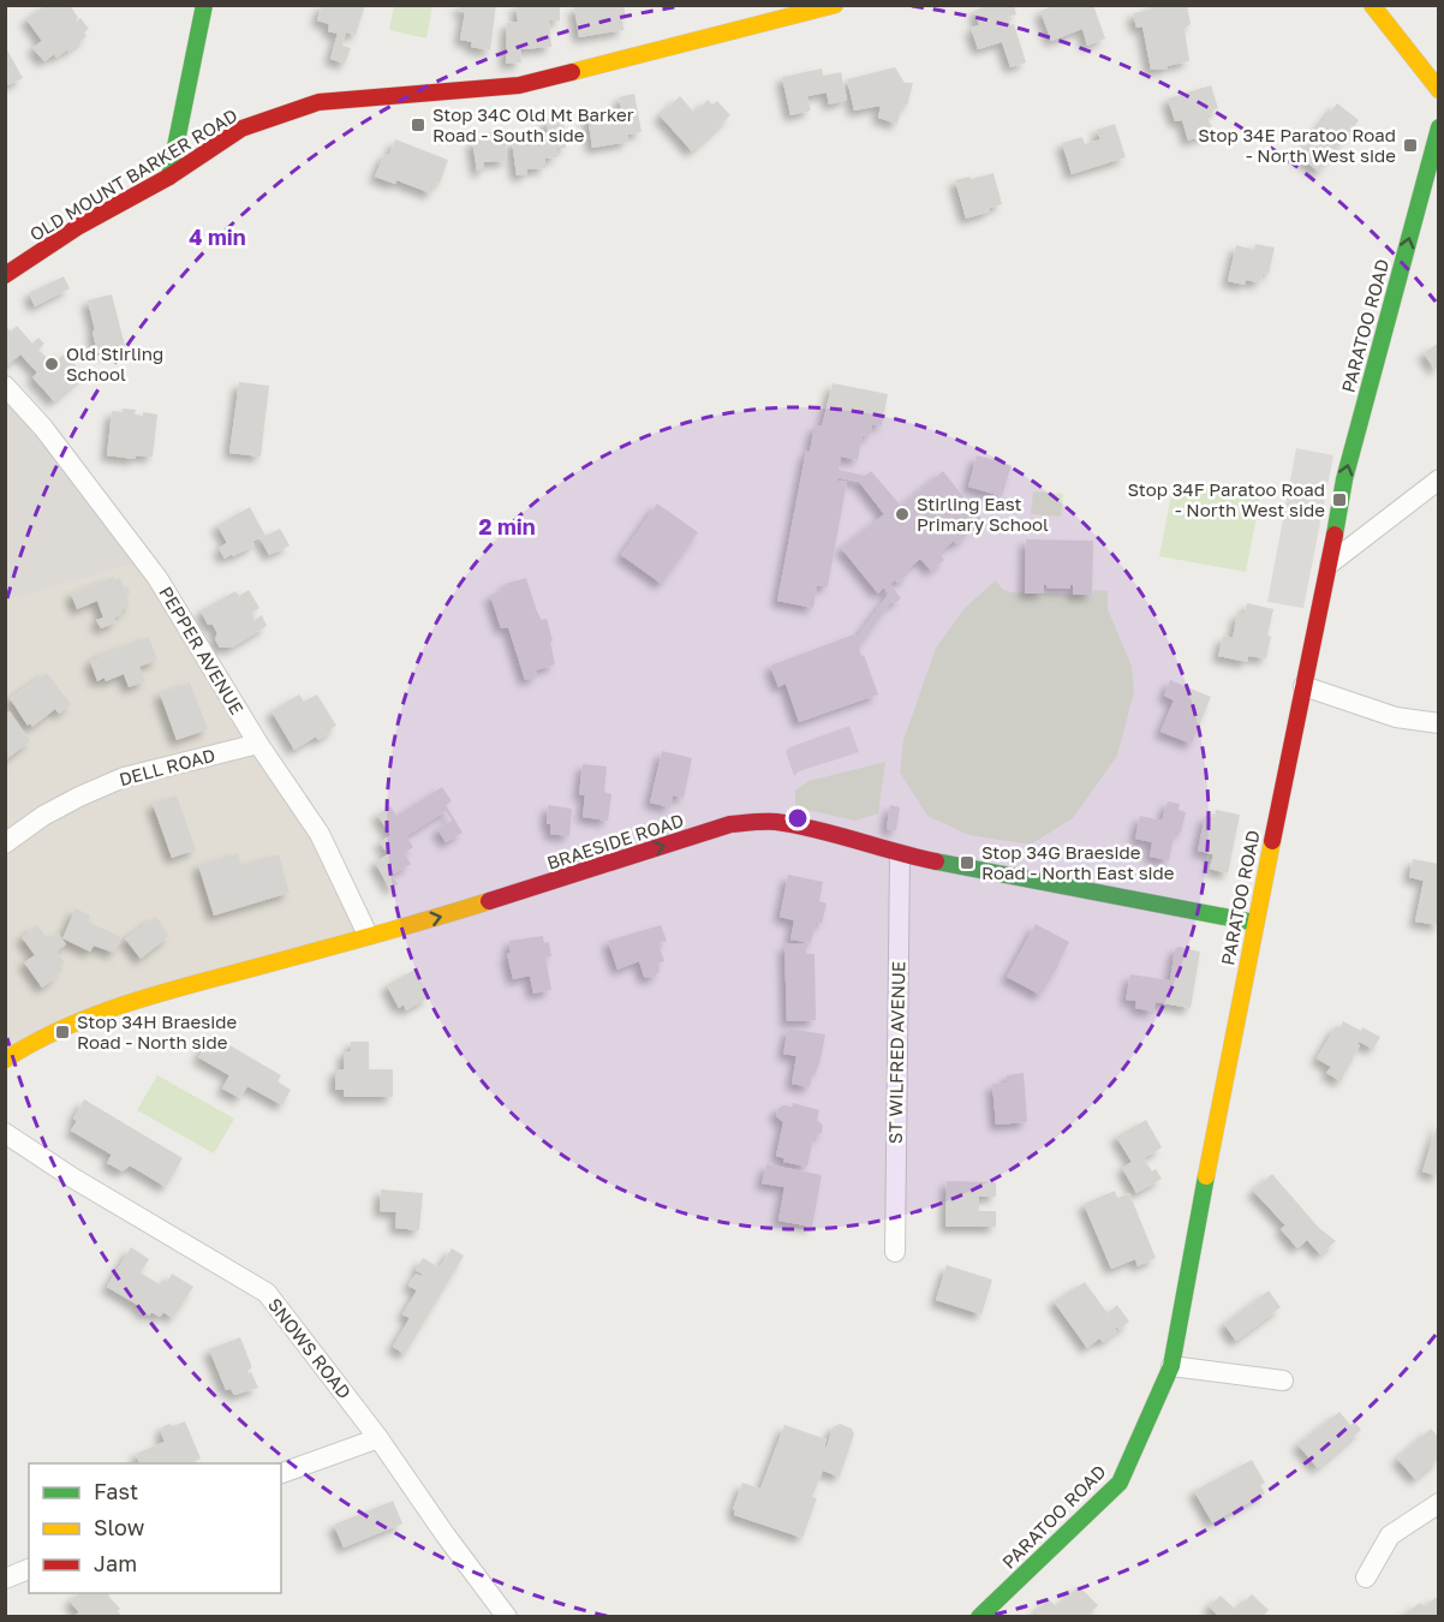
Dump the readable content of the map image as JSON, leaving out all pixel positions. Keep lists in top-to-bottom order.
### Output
{
  "streets": {
    "street": [
      "OLD MOUNT BARKER ROAD",
      "PARATOO ROAD",
      "PEPPER AVENUE",
      "DELL ROAD",
      "BRAESIDE ROAD",
      "ST WILFRED AVENUE",
      "SNOWS ROAD"
    ]
  },
  "crossings": [
    ["PARATOO ROAD", "BRAESIDE ROAD"],
    ["PEPPER AVENUE", "DELL ROAD"],
    ["PEPPER AVENUE", "BRAESIDE ROAD"],
    ["BRAESIDE ROAD", "ST WILFRED AVENUE"]
  ],
  "one_way": ["BRAESIDE ROAD"],
  "places": {
    "transit": [
      "Stop 34C Old Mt Barker Road - South side",
      "Stop 34E Paratoo Road - North West side",
      "Stop 34F Paratoo Road - North West side",
      "Stop 34G Braeside Road - North East side",
      "Stop 34H Braeside Road - North side"
    ],
    "other": ["Old Stirling School", "Stirling East Primary School"]
  },
  "legend": ["Fast", "Slow", "Jam"],
  "rings": ["4 min", "2 min"]
}
